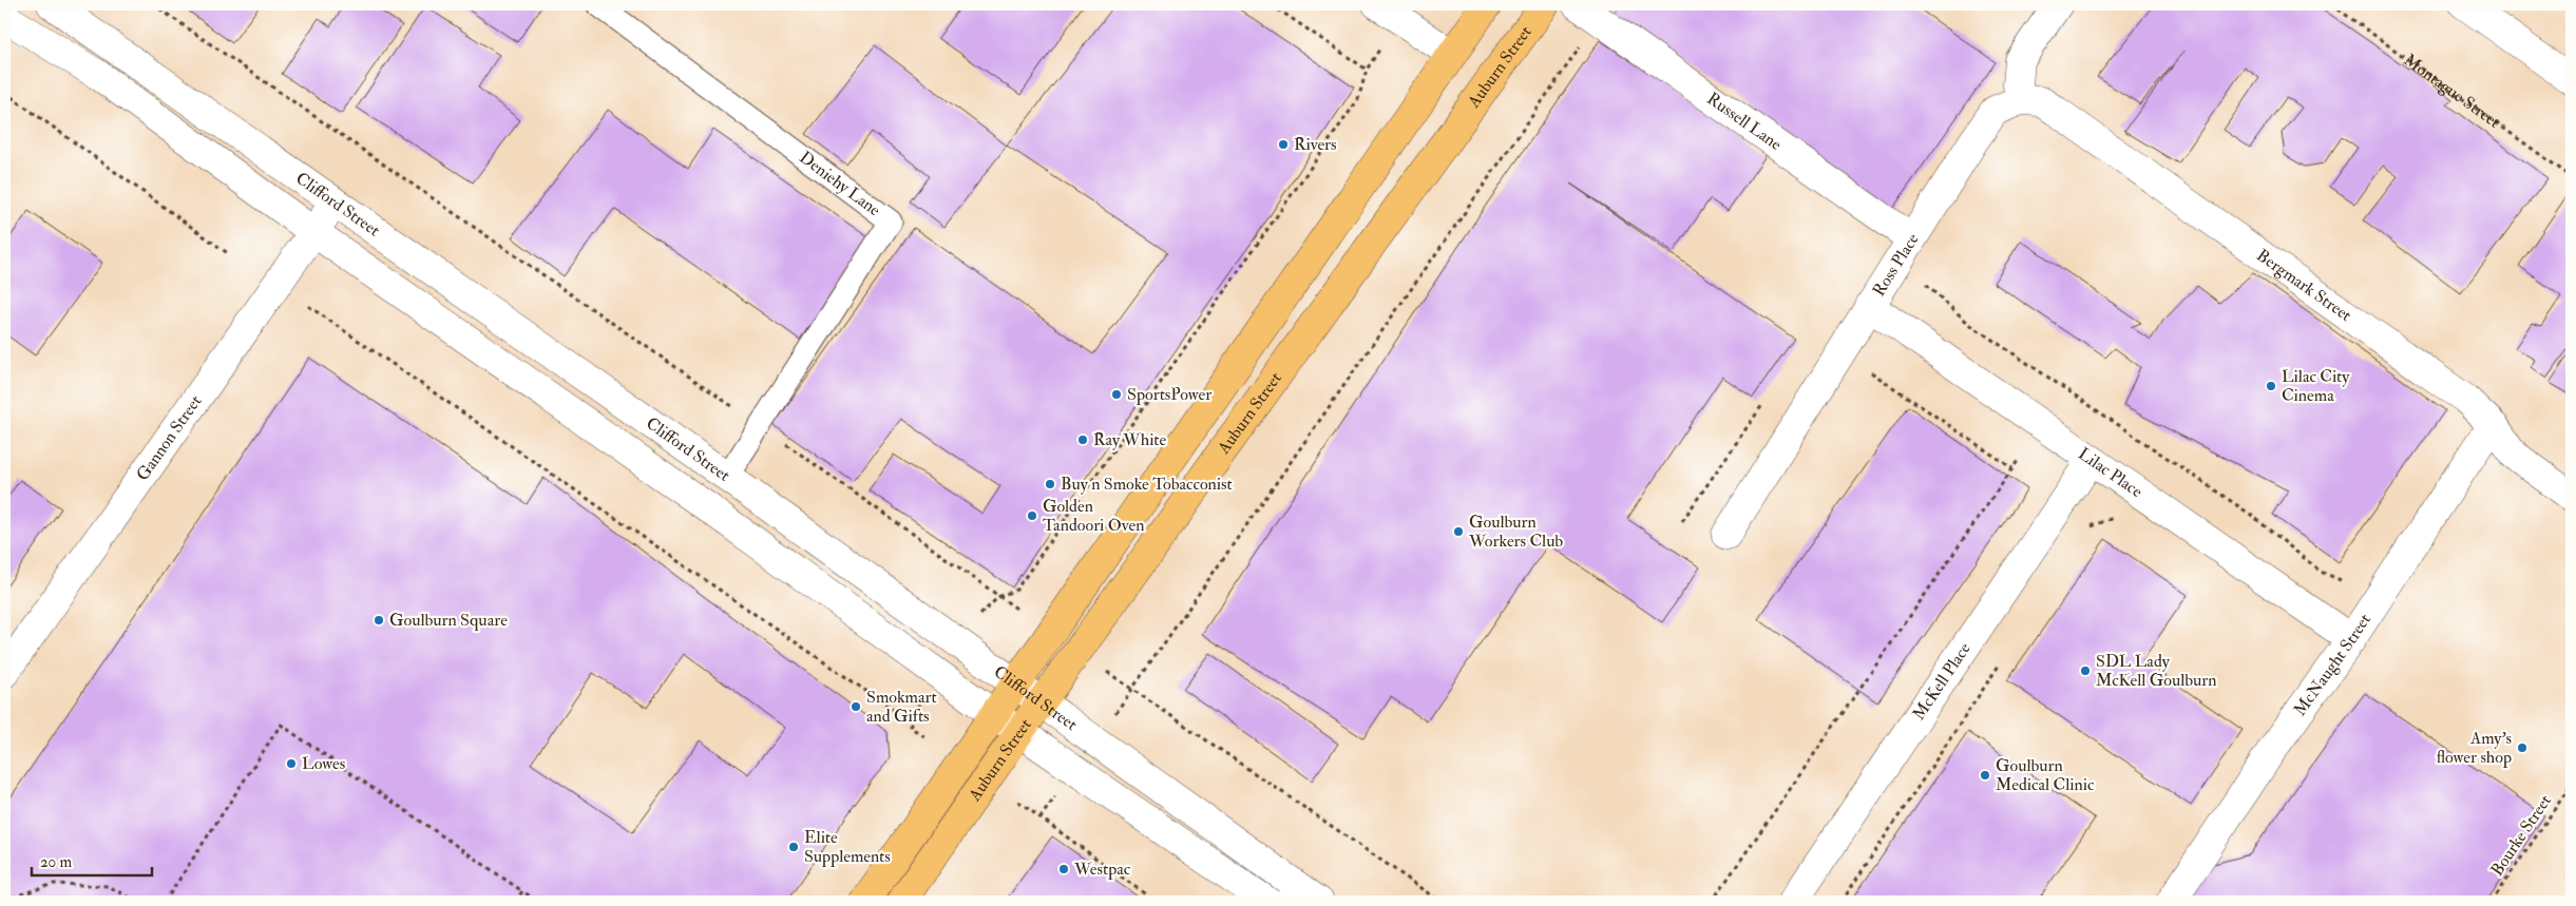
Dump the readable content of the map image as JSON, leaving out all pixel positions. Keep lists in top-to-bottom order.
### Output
{
  "streets": {
    "main road": ["Auburn Street"],
    "street": [
      "Russell Lane",
      "Clifford Street",
      "Ross Place",
      "Bergmark Street",
      "Gannon Street",
      "Lilac Place",
      "McNaught Street",
      "McKell Place"
    ],
    "lane": ["Deniehy Lane"],
    "path": ["Montague Street", "Bourke Street"]
  },
  "crossings": [
    ["Auburn Street", "Clifford Street"],
    ["Russell Lane", "Ross Place"],
    ["Deniehy Lane", "Clifford Street"],
    ["Clifford Street", "Gannon Street"],
    ["Ross Place", "Bergmark Street"],
    ["Ross Place", "Lilac Place"],
    ["Bergmark Street", "McNaught Street"],
    ["Lilac Place", "McNaught Street"],
    ["Lilac Place", "McKell Place"]
  ],
  "places": [
    "Rivers",
    "Lilac City Cinema",
    "SportsPower",
    "Ray White",
    "Buy n Smoke Tobacconist",
    "Golden Tandoori Oven",
    "Goulburn Workers Club",
    "Goulburn Square",
    "SDL Lady McKell Goulburn",
    "Smokmart and Gifts",
    "Amy's flower shop",
    "Lowes",
    "Goulburn Medical Clinic",
    "Elite Supplements",
    "Westpac"
  ],
  "scale_bar": "20 m"
}
